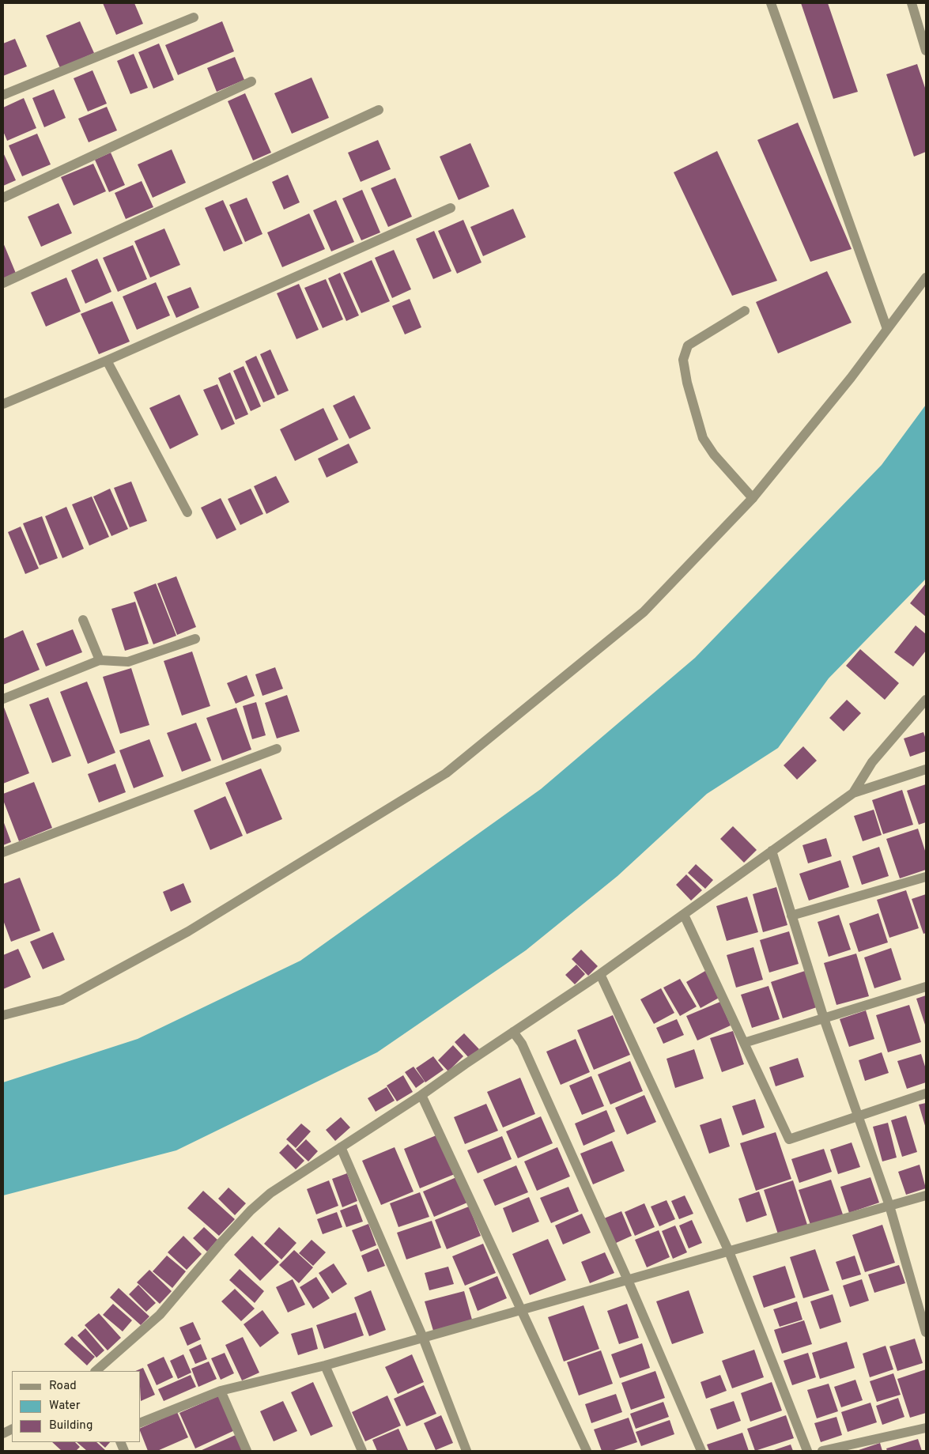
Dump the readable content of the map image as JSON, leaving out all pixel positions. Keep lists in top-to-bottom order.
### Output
{
  "legend": ["Road", "Water", "Building"]
}
